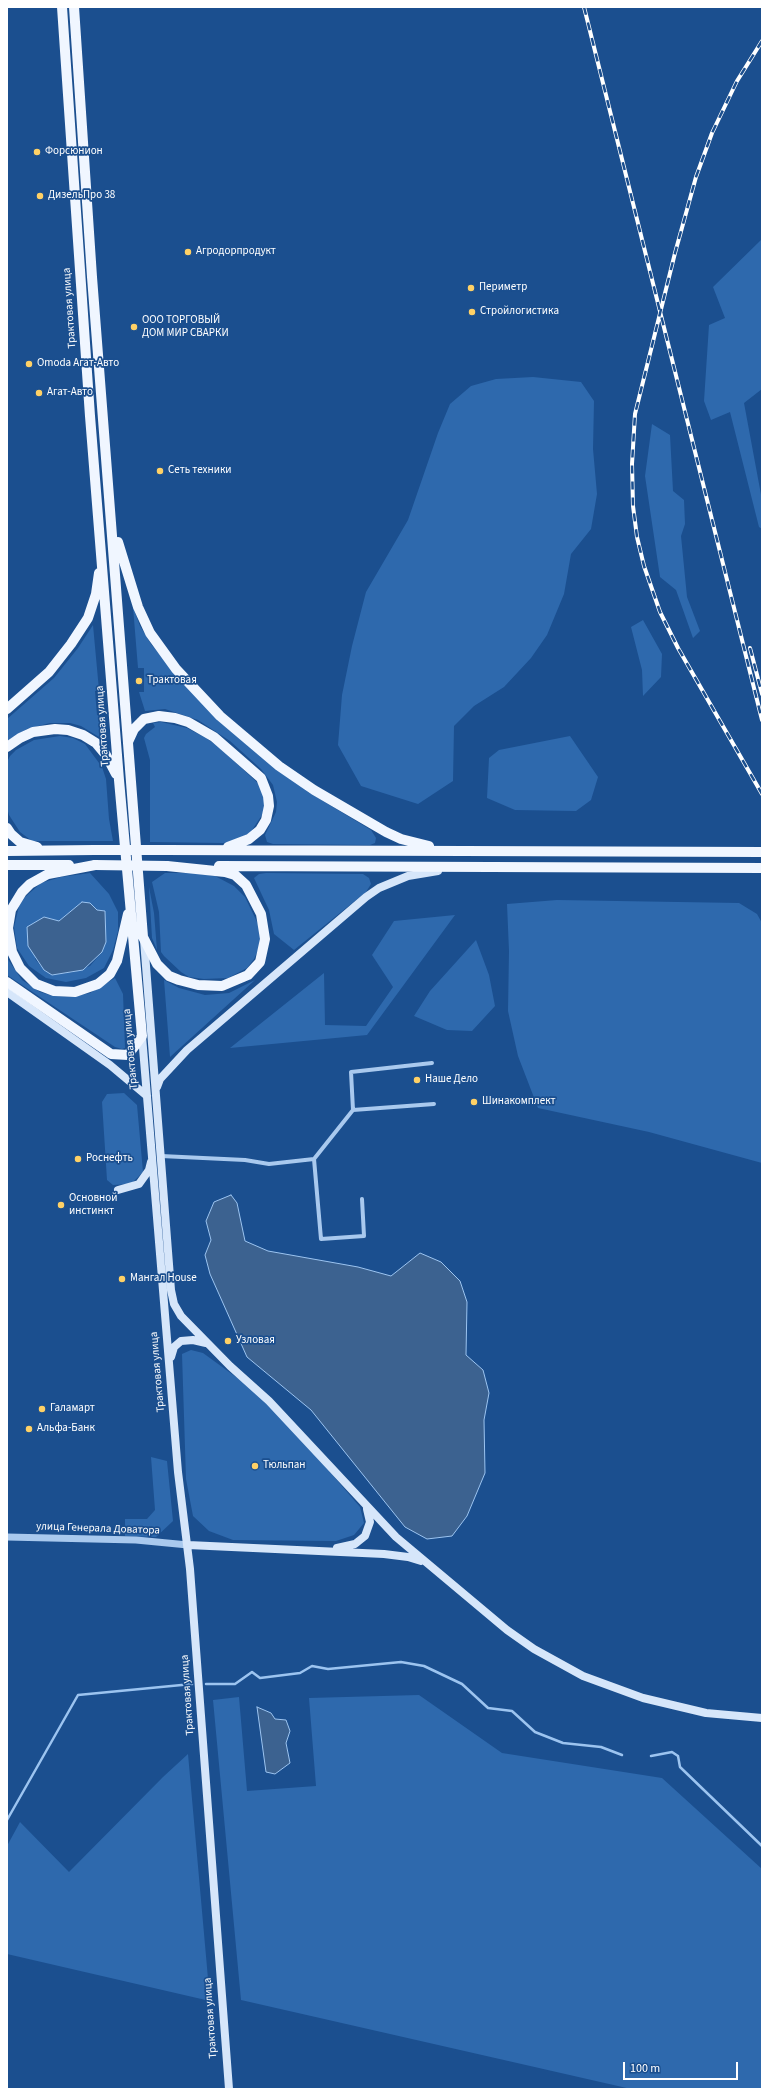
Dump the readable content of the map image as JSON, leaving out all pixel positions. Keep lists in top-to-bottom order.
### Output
{
  "streets": {
    "main road": ["Трактовая улица"],
    "street": ["улица Генерала Доватора"]
  },
  "crossings": [
    ["Трактовая улица", "улица Генерала Доватора"]
  ],
  "places": [
    "Форсюнион",
    "ДизельПро 38",
    "Агродорпродукт",
    "Периметр",
    "Стройлогистика",
    "ООО ТОРГОВЫЙ ДОМ МИР СВАРКИ",
    "Omoda Агат-Авто",
    "Агат-Авто",
    "Сеть техники",
    "Трактовая",
    "Наше Дело",
    "Шинакомплект",
    "Роснефть",
    "Основной инстинкт",
    "Мангал House",
    "Узловая",
    "Галамарт",
    "Альфа-Банк",
    "Тюльпан"
  ],
  "scale_bar": "100 m"
}
